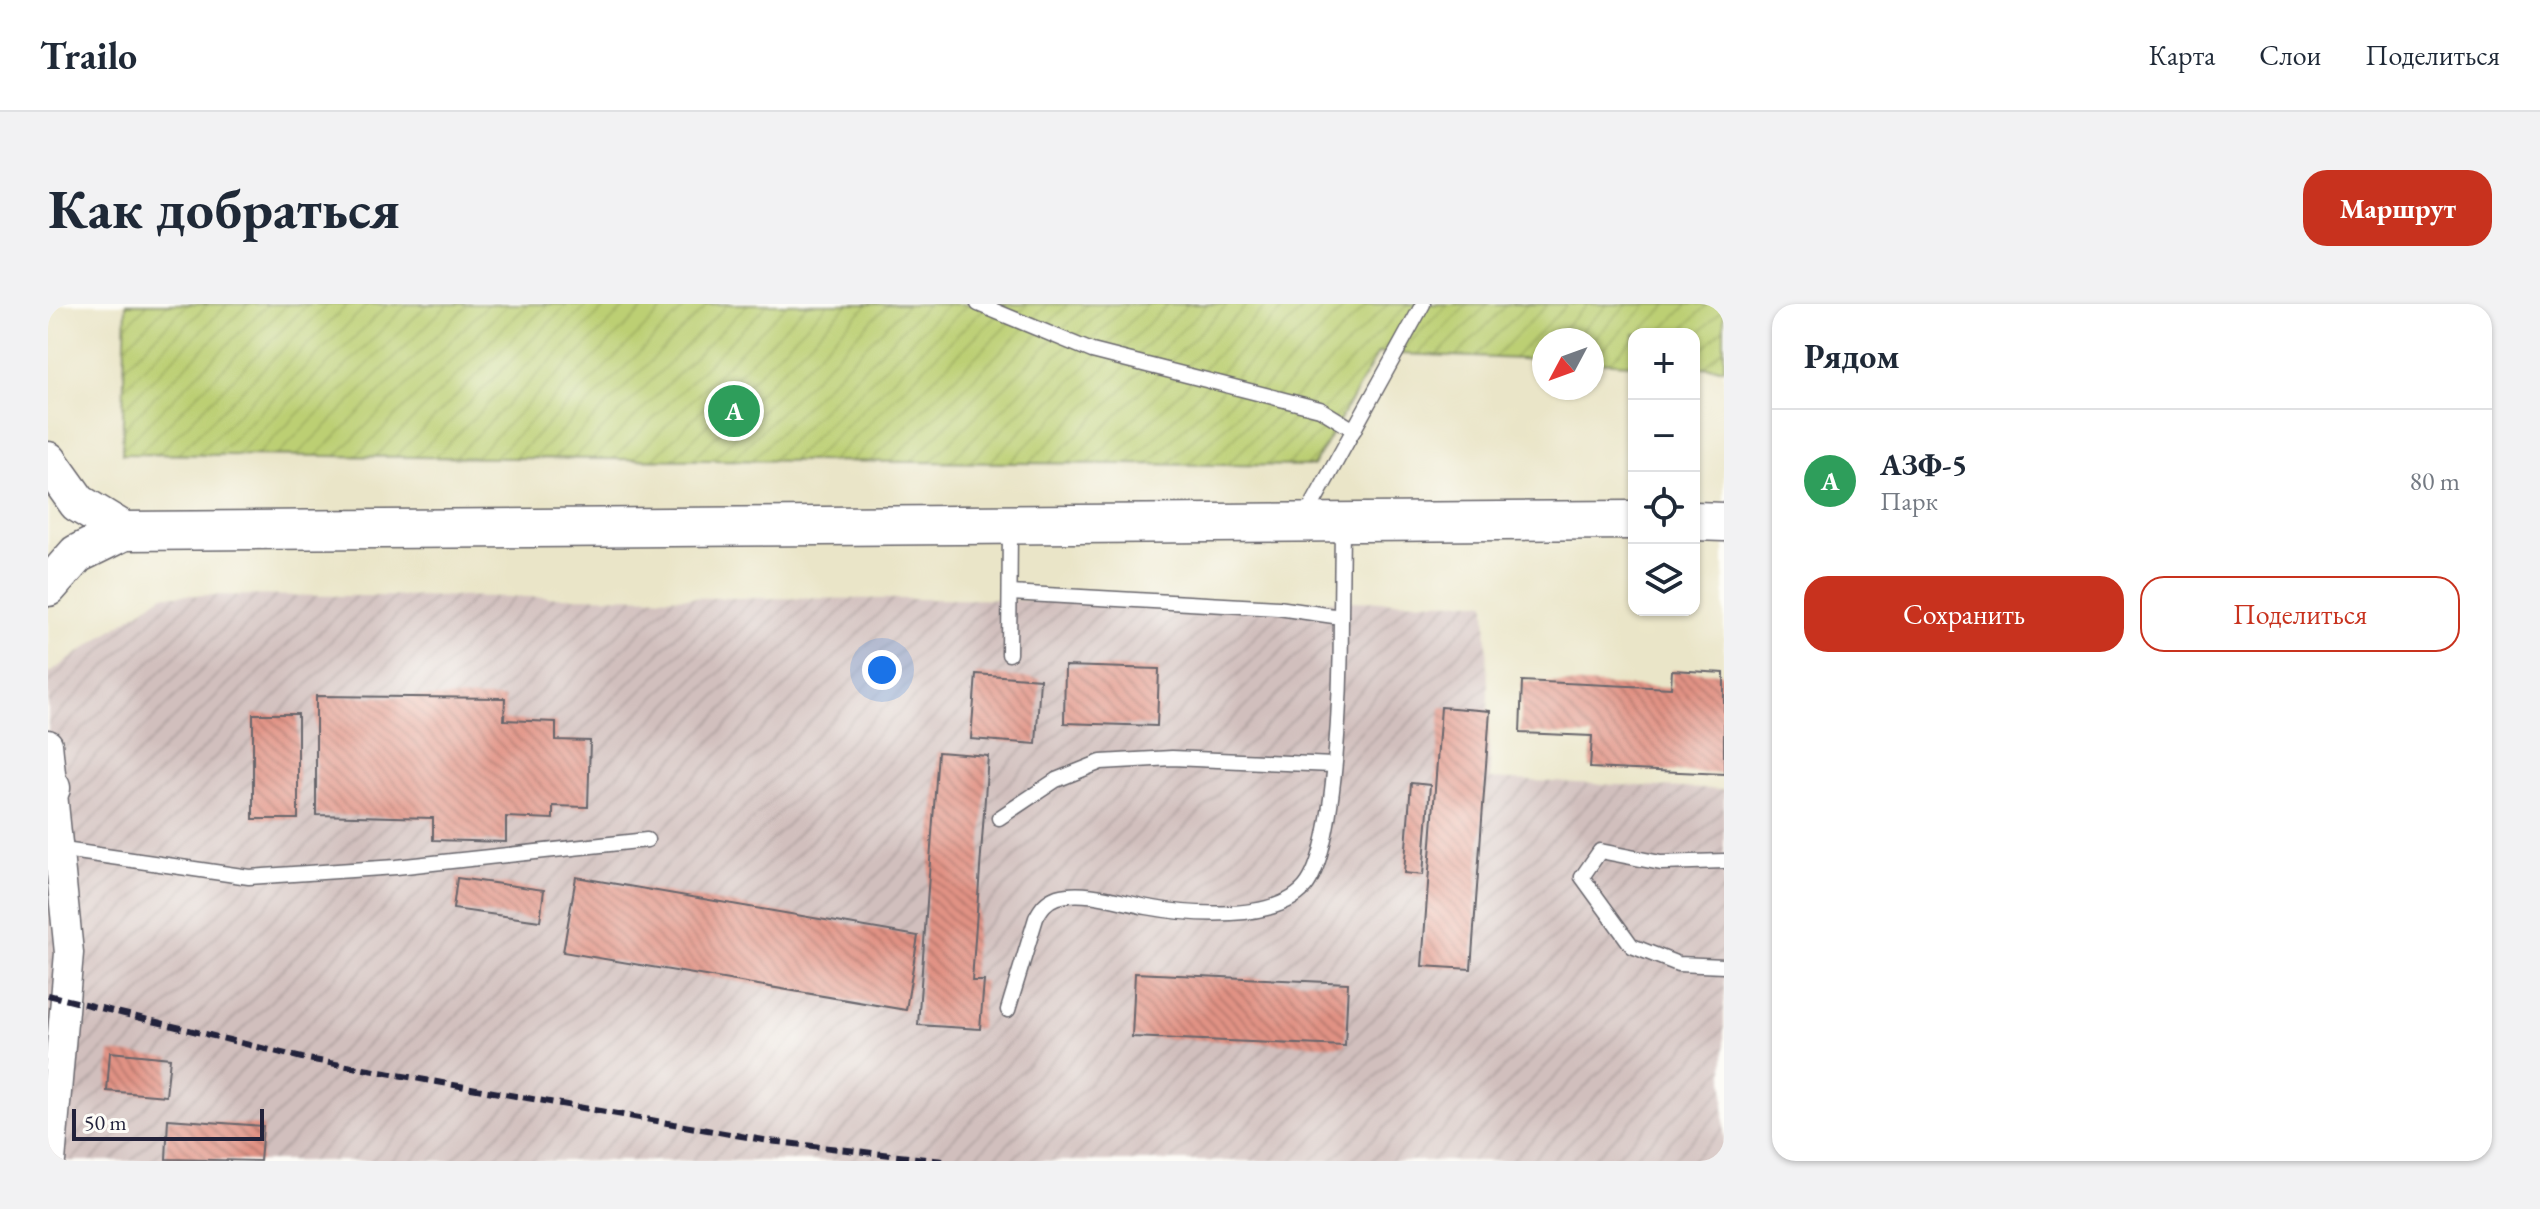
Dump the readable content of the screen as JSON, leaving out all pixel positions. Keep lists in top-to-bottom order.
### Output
{
  "scale_bar": "50 m",
  "north": "bottom left",
  "page": {
    "header": "Trailo",
    "nav": ["Карта", "Слои", "Поделиться"],
    "buttons": [
      "Маршрут",
      ["Сохранить", "Поделиться"]
    ],
    "title": "Как добраться",
    "heading": "Рядом",
    "map_buttons": ["+", "−"],
    "pins": "A",
    "list": [
      {
        "mark": "A",
        "name": "АЗФ-5",
        "note": "Парк",
        "value": "80 m"
      }
    ],
    "scale": "50 m"
  }
}
